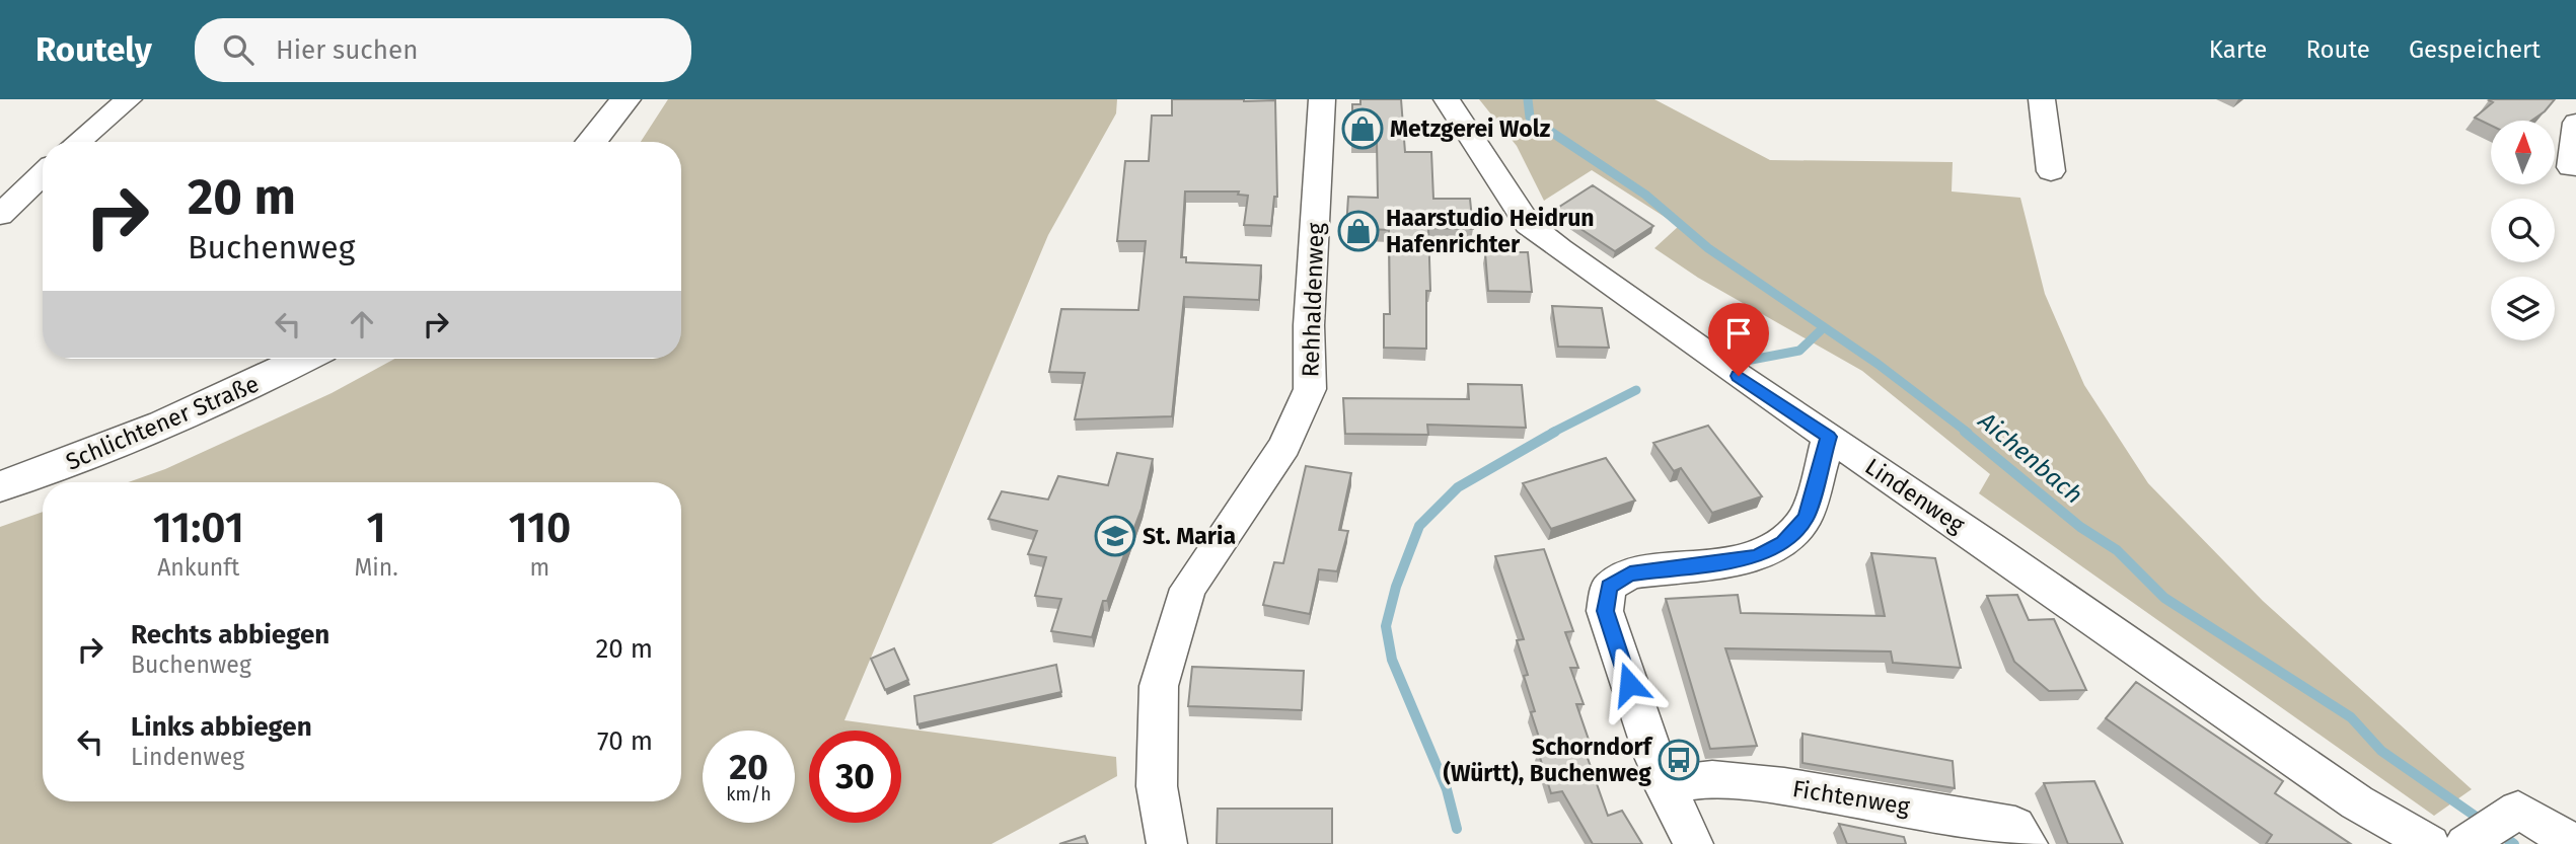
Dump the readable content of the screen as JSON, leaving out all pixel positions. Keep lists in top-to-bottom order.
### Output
{
  "streets": {
    "main road": ["Schlichtener Straße"],
    "street": ["Rehhaldenweg", "Lindenweg", "Fichtenweg"]
  },
  "water": ["Aichenbach"],
  "places": {
    "shop": ["Metzgerei Wolz", "Haarstudio Heidrun Hafenrichter"],
    "school or university": ["St. Maria"],
    "bus stop": ["Schorndorf (Württ), Buchenweg"]
  },
  "north": "top",
  "page": {
    "header": "Routely",
    "search": "Hier suchen",
    "nav": ["Karte", "Route", "Gespeichert"],
    "turn": ["20 m", "Buchenweg"],
    "eta": [
      "11:01",
      "Ankunft",
      "1",
      "Min.",
      "110",
      "m"
    ],
    "list": [
      {
        "name": "Rechts abbiegen",
        "note": "Buchenweg",
        "value": "20 m"
      },
      {
        "name": "Links abbiegen",
        "note": "Lindenweg",
        "value": "70 m"
      }
    ],
    "speed": "20 km/h",
    "limit": "30"
  }
}
